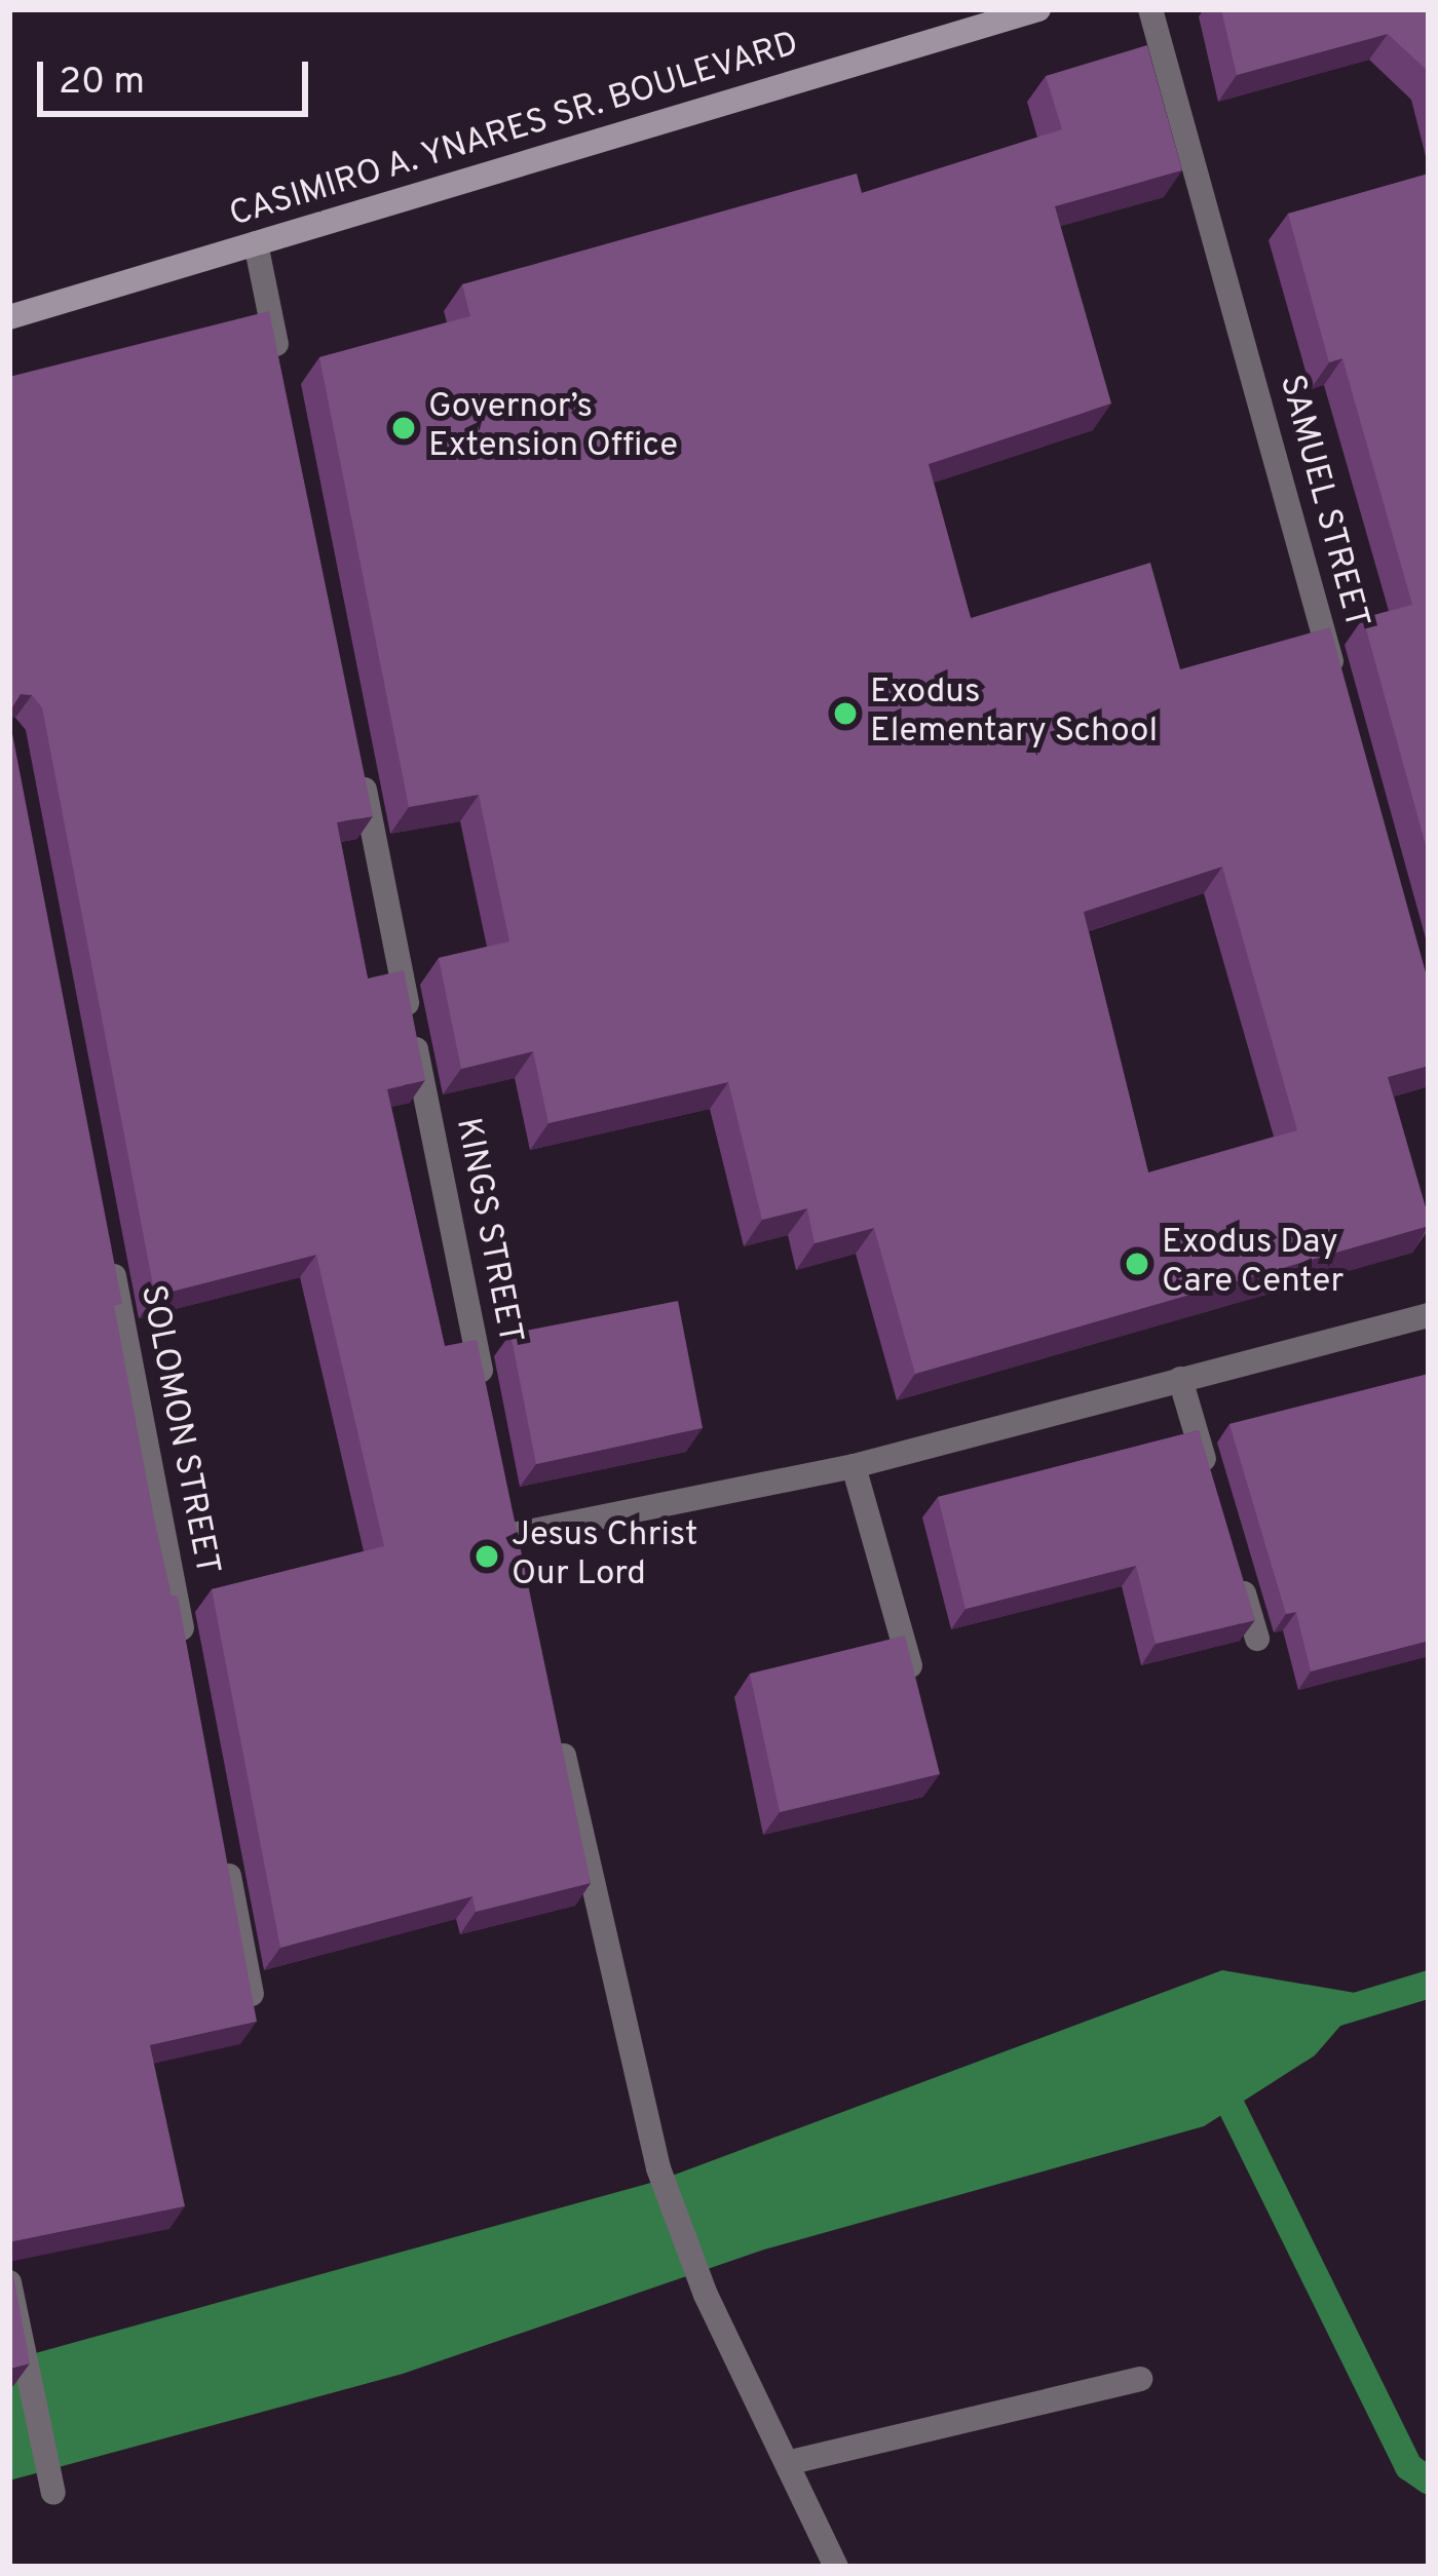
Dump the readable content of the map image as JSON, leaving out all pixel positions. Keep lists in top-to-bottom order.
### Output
{
  "streets": {
    "main road": ["CASIMIRO A. YNARES SR. BOULEVARD"],
    "street": ["SAMUEL STREET", "KINGS STREET", "SOLOMON STREET"]
  },
  "places": [
    "Governor’s Extension Office",
    "Exodus Elementary School",
    "Exodus Day Care Center",
    "Jesus Christ Our Lord"
  ],
  "scale_bar": "20 m"
}
